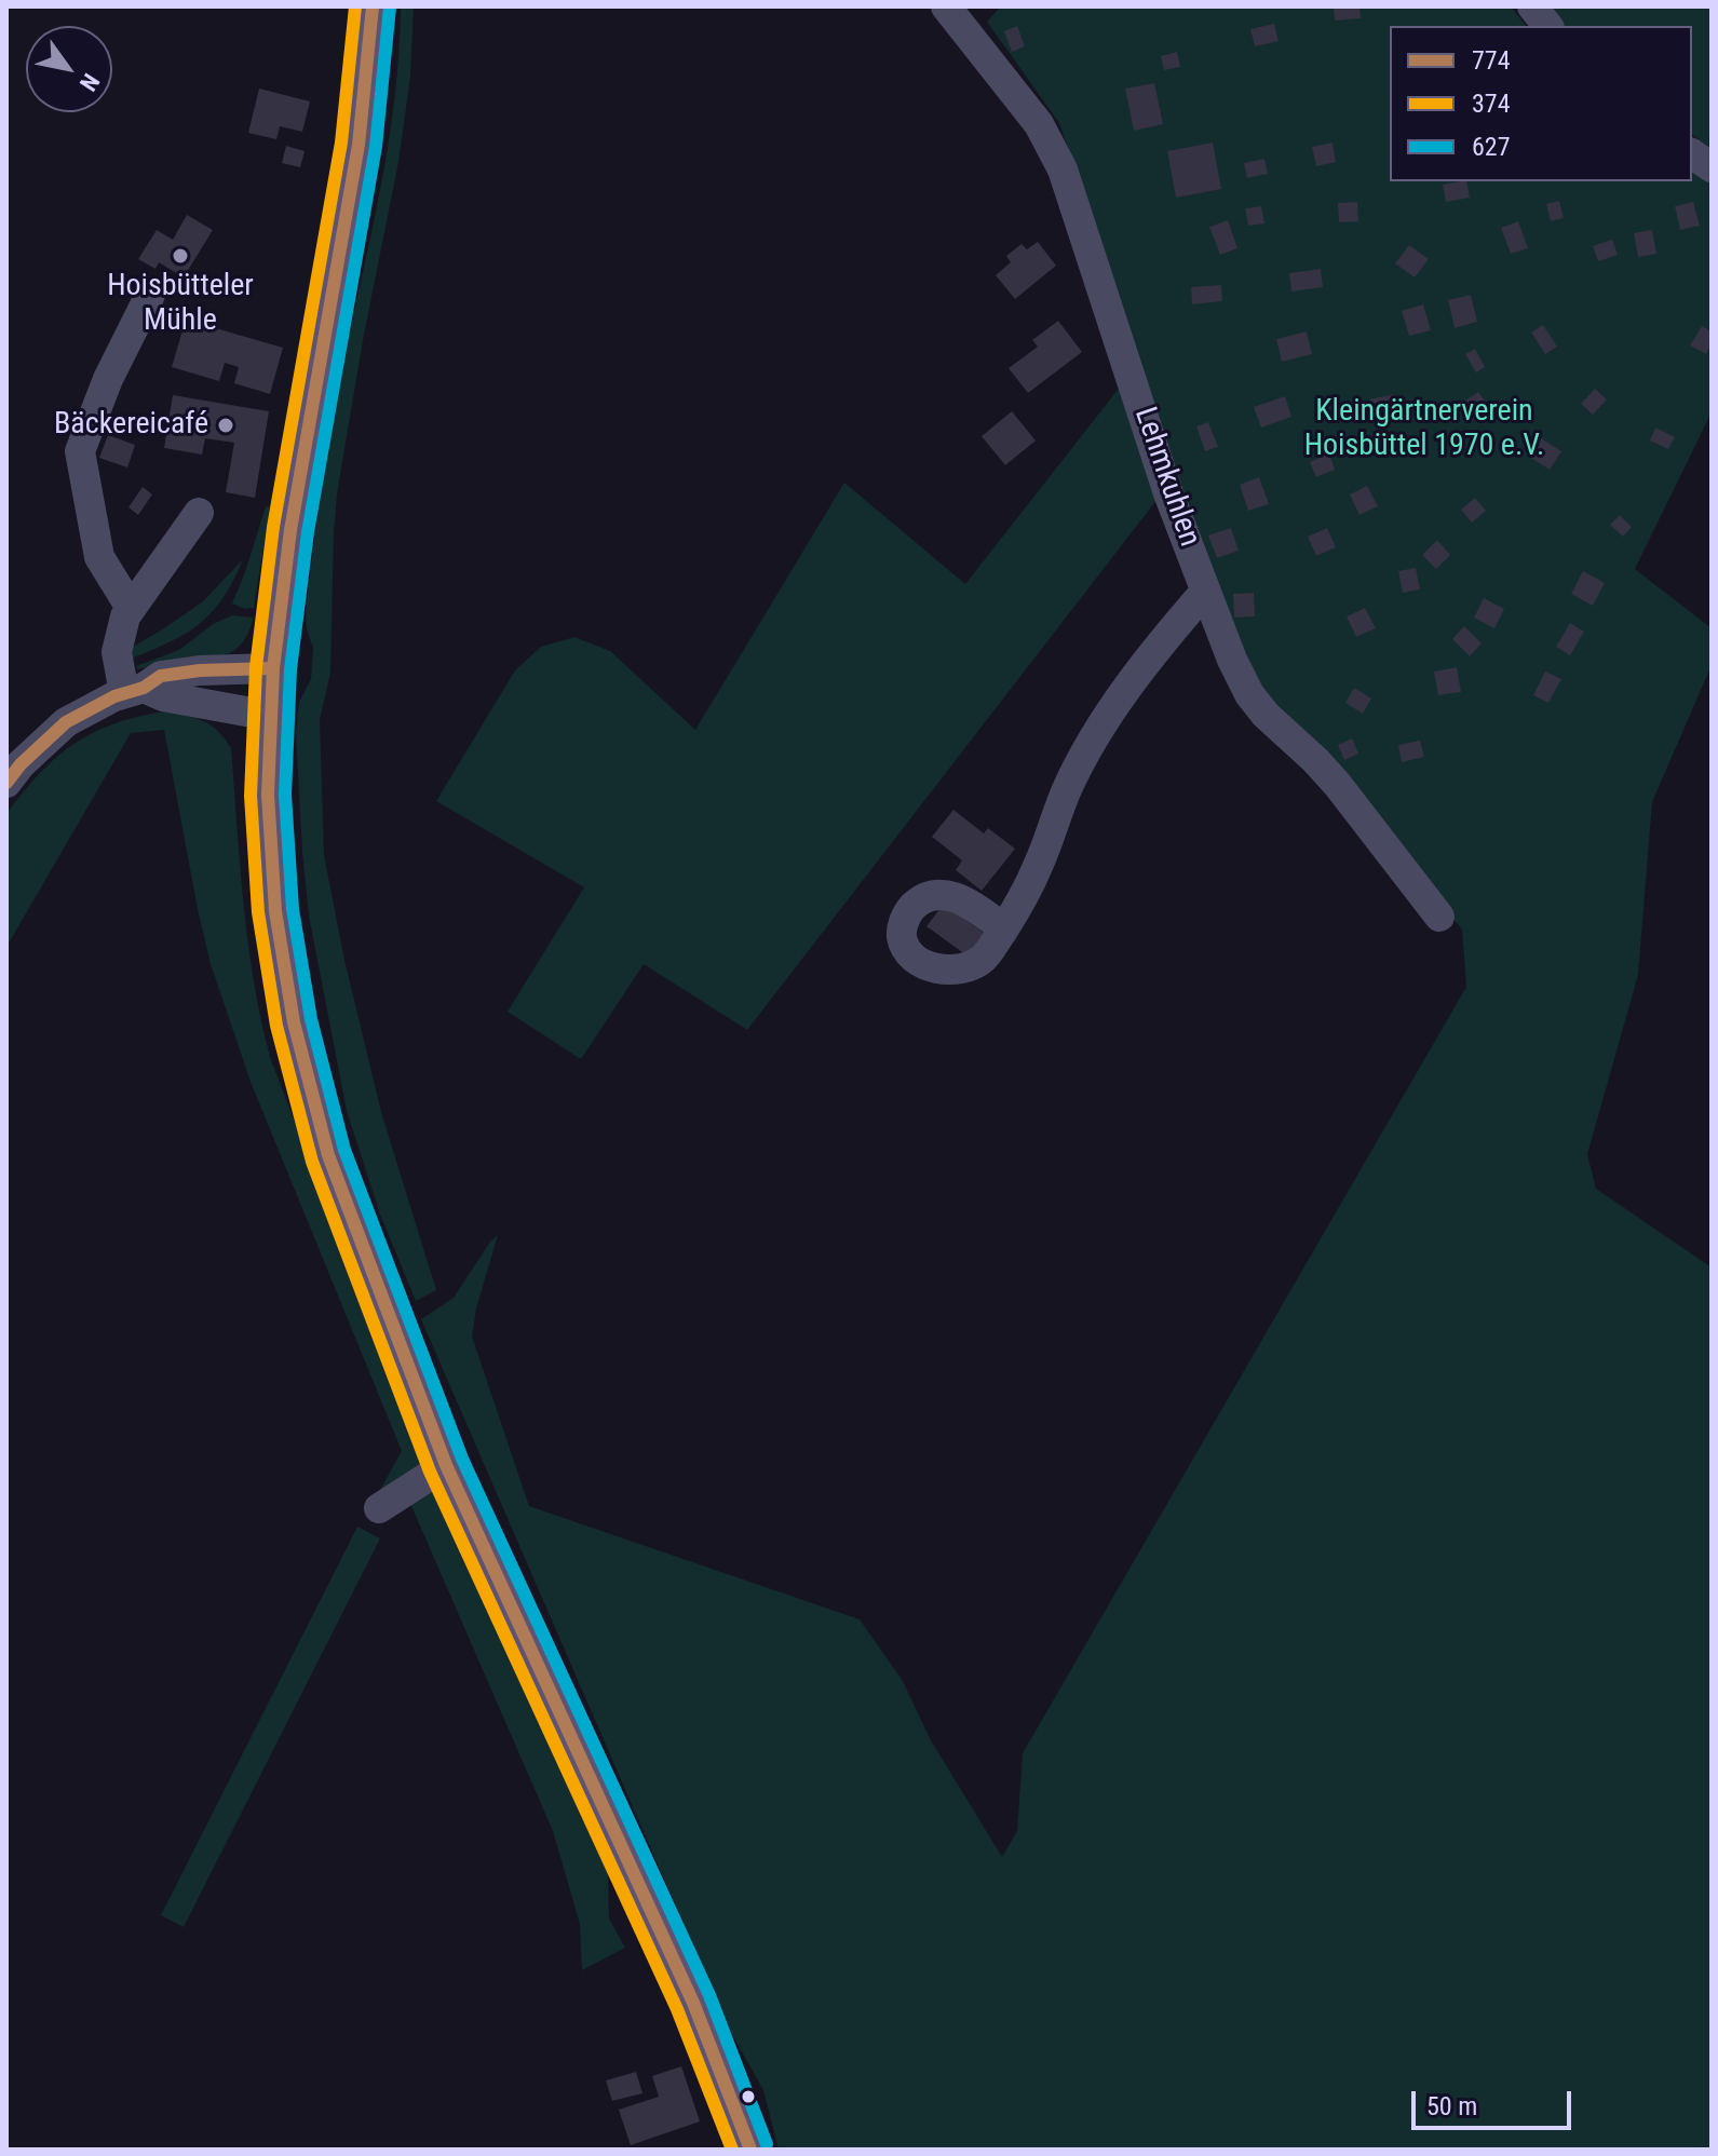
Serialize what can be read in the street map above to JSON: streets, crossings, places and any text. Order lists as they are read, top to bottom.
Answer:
{
  "streets": {
    "street": ["Lehmkuhlen"]
  },
  "parks": ["Kleingärtnerverein Hoisbüttel 1970 e.V."],
  "places": ["Hoisbütteler Mühle", "Bäckereicafé"],
  "lines": ["transit line 774", "transit line 374", "transit line 627"],
  "legend": ["774", "374", "627"],
  "scale_bar": "50 m",
  "north": "bottom right"
}
